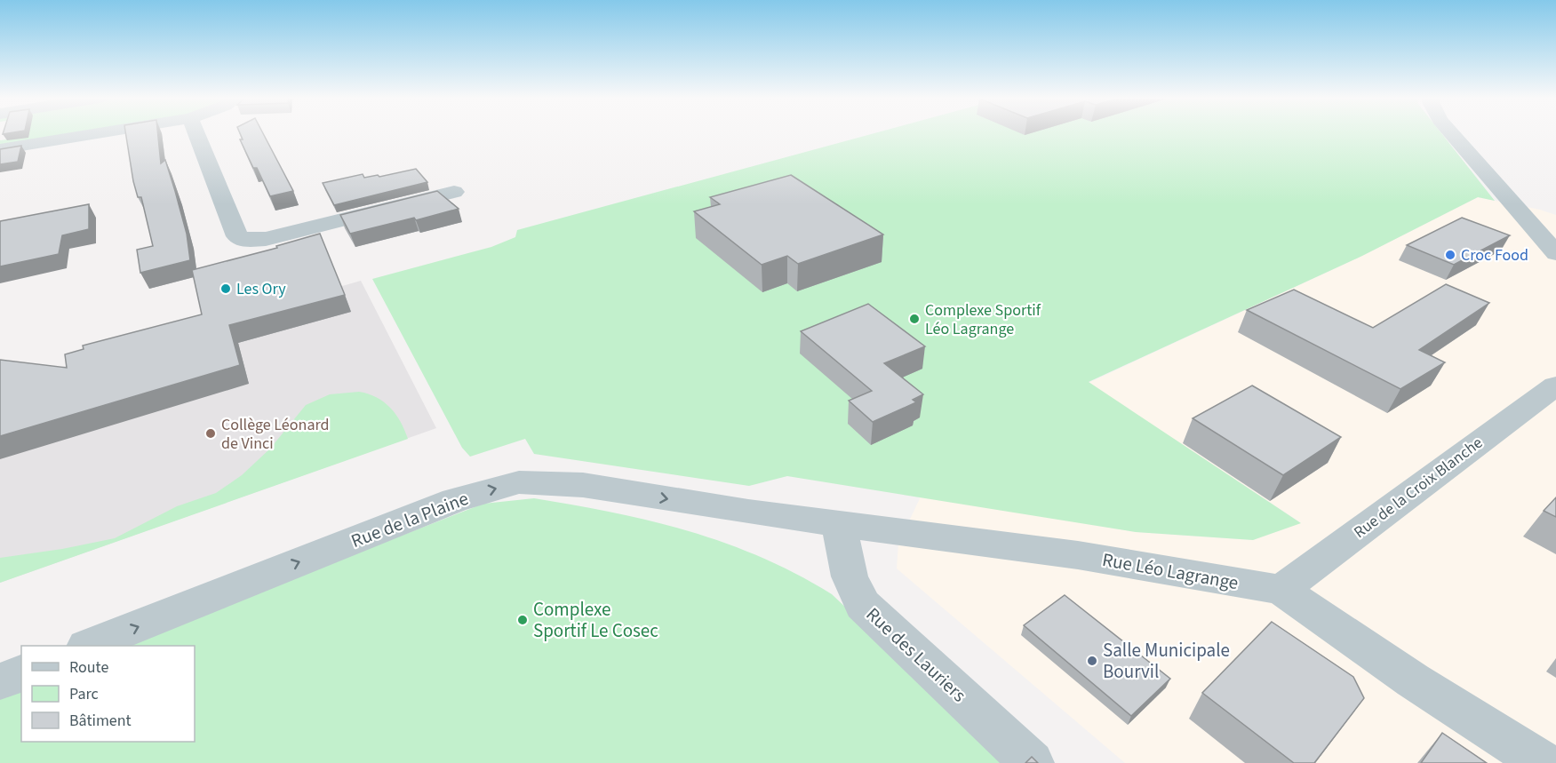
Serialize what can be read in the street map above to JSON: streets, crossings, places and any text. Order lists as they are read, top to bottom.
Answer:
{
  "streets": {
    "street": [
      "Rue de la Croix Blanche",
      "Rue de la Plaine",
      "Rue Léo Lagrange",
      "Rue des Lauriers"
    ]
  },
  "crossings": [
    ["Rue de la Croix Blanche", "Rue Léo Lagrange"],
    ["Rue de la Plaine", "Rue Léo Lagrange"],
    ["Rue Léo Lagrange", "Rue des Lauriers"]
  ],
  "one_way": ["Rue de la Plaine"],
  "places": [
    "Croc Food",
    "Les Ory",
    "Complexe Sportif Léo Lagrange",
    "Collège Léonard de Vinci",
    "Complexe Sportif Le Cosec",
    "Salle Municipale Bourvil"
  ],
  "legend": ["Route", "Parc", "Bâtiment"]
}
